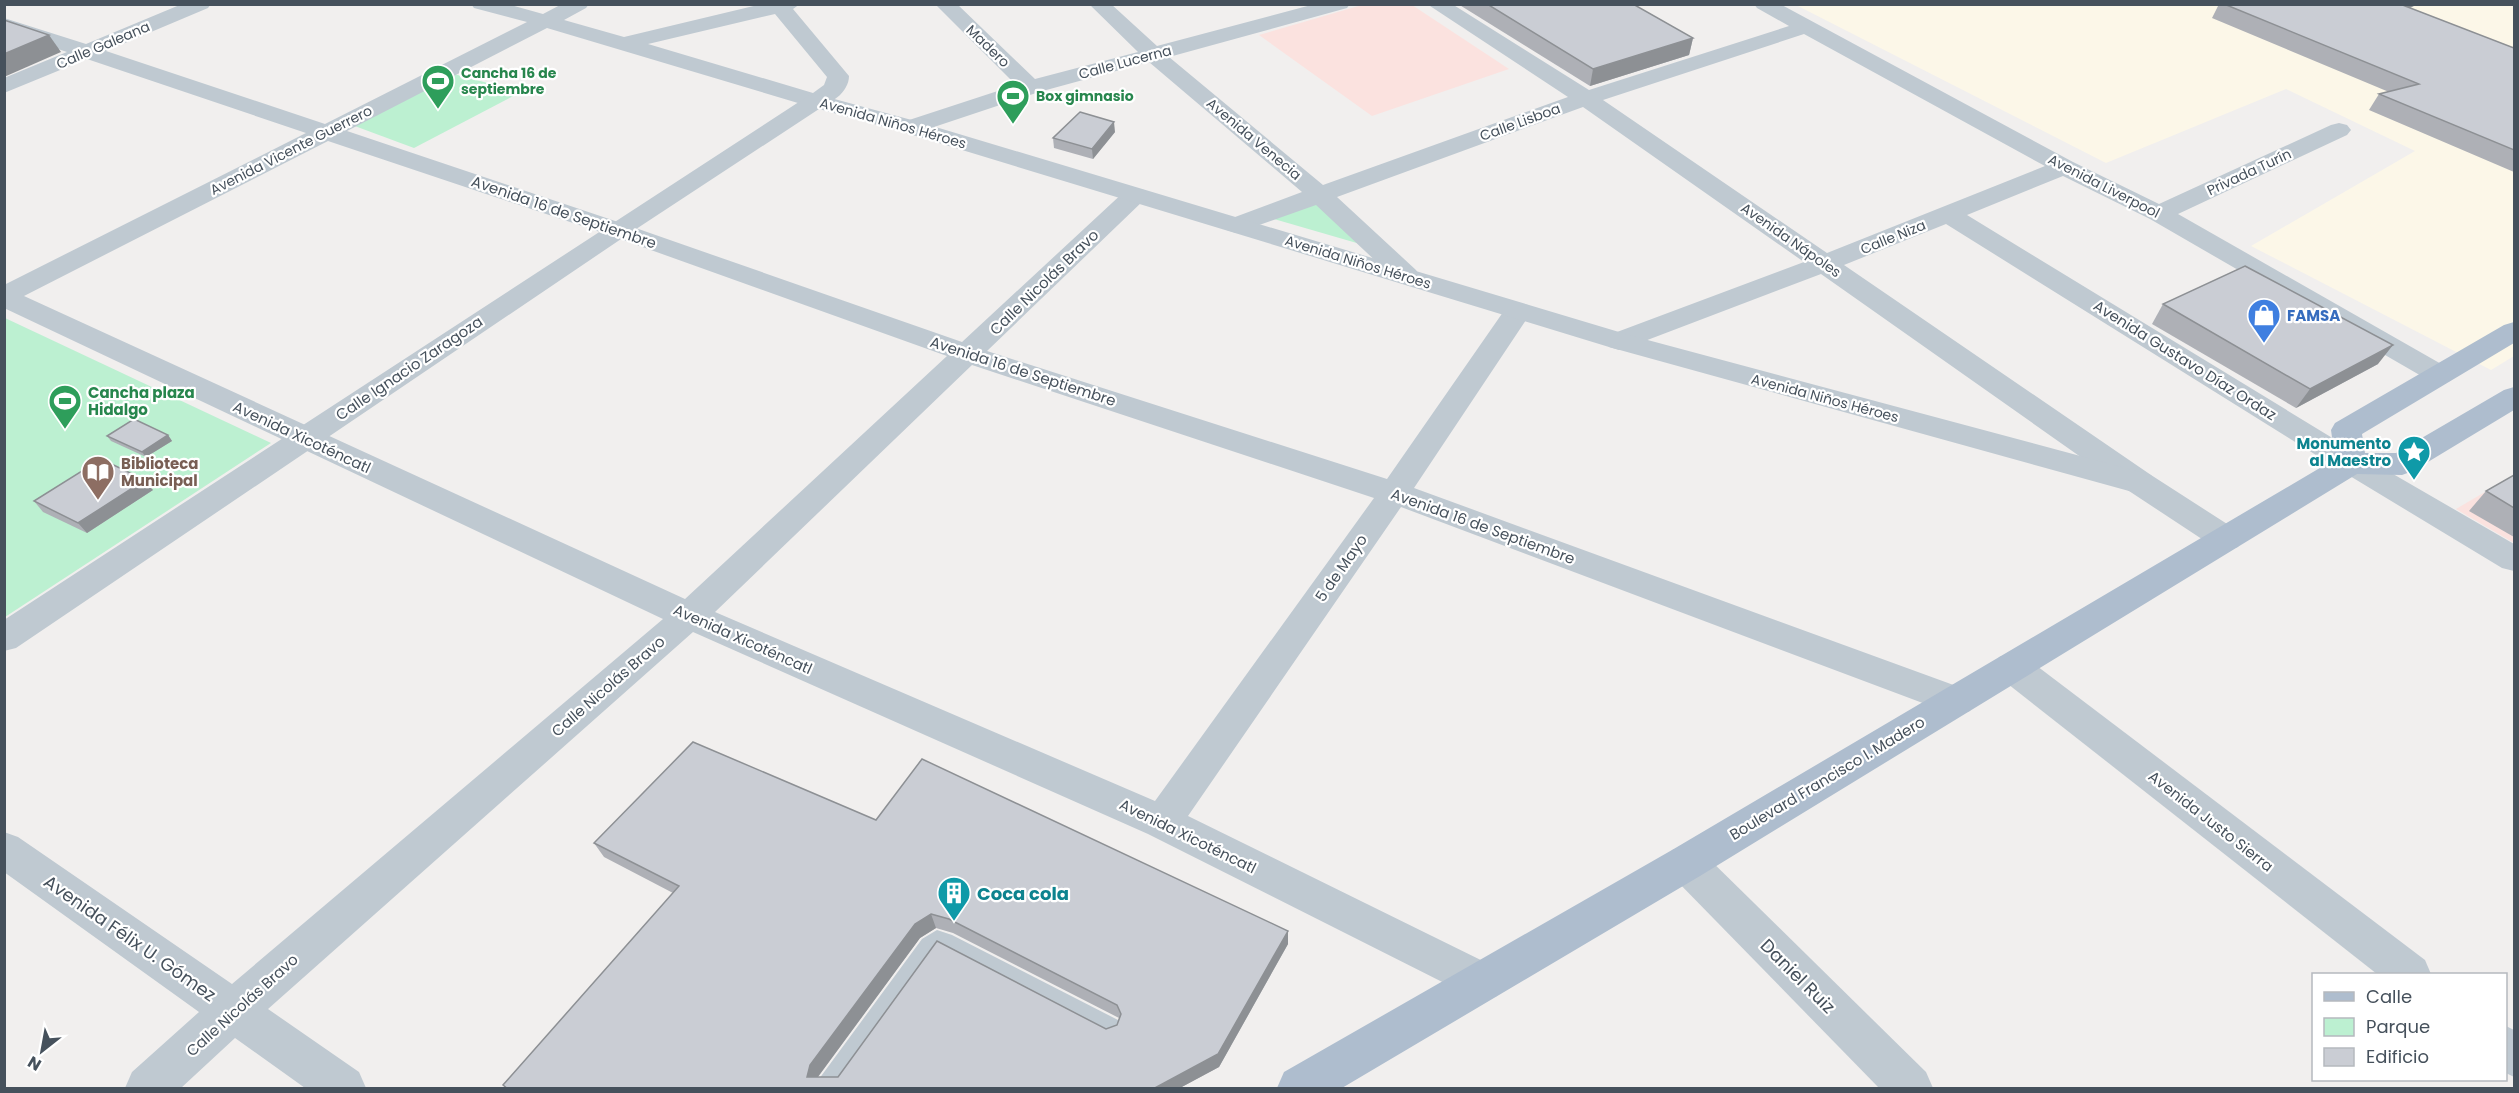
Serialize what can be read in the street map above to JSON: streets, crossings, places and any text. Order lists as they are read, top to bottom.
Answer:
{
  "streets": {
    "main road": ["Boulevard Francisco I. Madero"],
    "street": [
      "Calle Galeana",
      "Madero",
      "Calle Lucerna",
      "Calle Lisboa",
      "Avenida Niños Héroes",
      "Avenida Venecia",
      "Avenida Vicente Guerrero",
      "Privada Turín",
      "Avenida Liverpool",
      "Avenida 16 de Septiembre",
      "Calle Niza",
      "Avenida Nápoles",
      "Calle Nicolás Bravo",
      "Avenida Gustavo Díaz Ordaz",
      "Calle Ignacio Zaragoza",
      "Avenida Xicoténcatl",
      "5 de Mayo",
      "Avenida Justo Sierra",
      "Avenida Félix U. Gómez",
      "Daniel Ruiz"
    ]
  },
  "crossings": [
    ["Calle Galeana", "Avenida 16 de Septiembre"],
    ["Madero", "Calle Lucerna"],
    ["Calle Lucerna", "Avenida Niños Héroes"],
    ["Calle Lucerna", "Avenida Venecia"],
    ["Calle Lisboa", "Avenida Niños Héroes"],
    ["Calle Lisboa", "Avenida Venecia"],
    ["Calle Lisboa", "Avenida Liverpool"],
    ["Calle Lisboa", "Avenida Nápoles"],
    ["Avenida Niños Héroes", "Avenida Venecia"],
    ["Avenida Niños Héroes", "Avenida Vicente Guerrero"],
    ["Avenida Niños Héroes", "Calle Niza"],
    ["Avenida Niños Héroes", "Avenida Nápoles"],
    ["Avenida Niños Héroes", "Calle Nicolás Bravo"],
    ["Avenida Niños Héroes", "Calle Ignacio Zaragoza"],
    ["Avenida Niños Héroes", "5 de Mayo"],
    ["Avenida Niños Héroes", "Boulevard Francisco I. Madero"],
    ["Avenida Vicente Guerrero", "Avenida 16 de Septiembre"],
    ["Avenida Vicente Guerrero", "Avenida Xicoténcatl"],
    ["Privada Turín", "Avenida Liverpool"],
    ["Avenida Liverpool", "Calle Niza"],
    ["Avenida 16 de Septiembre", "Calle Nicolás Bravo"],
    ["Avenida 16 de Septiembre", "Calle Ignacio Zaragoza"],
    ["Avenida 16 de Septiembre", "5 de Mayo"],
    ["Avenida 16 de Septiembre", "Boulevard Francisco I. Madero"],
    ["Calle Niza", "Avenida Nápoles"],
    ["Calle Niza", "Avenida Gustavo Díaz Ordaz"],
    ["Calle Nicolás Bravo", "Avenida Xicoténcatl"],
    ["Calle Nicolás Bravo", "Avenida Félix U. Gómez"],
    ["Avenida Gustavo Díaz Ordaz", "Boulevard Francisco I. Madero"],
    ["Calle Ignacio Zaragoza", "Avenida Xicoténcatl"],
    ["Avenida Xicoténcatl", "5 de Mayo"],
    ["Avenida Xicoténcatl", "Boulevard Francisco I. Madero"],
    ["Boulevard Francisco I. Madero", "Avenida Justo Sierra"],
    ["Boulevard Francisco I. Madero", "Daniel Ruiz"]
  ],
  "places": {
    "sports": ["Cancha 16 de septiembre", "Box gimnasio", "Cancha plaza Hidalgo"],
    "shop": ["FAMSA"],
    "place": ["Monumento al Maestro"],
    "library": ["Biblioteca Municipal"],
    "building": ["Coca cola"]
  },
  "legend": ["Calle", "Parque", "Edificio"],
  "north": "bottom left"
}
